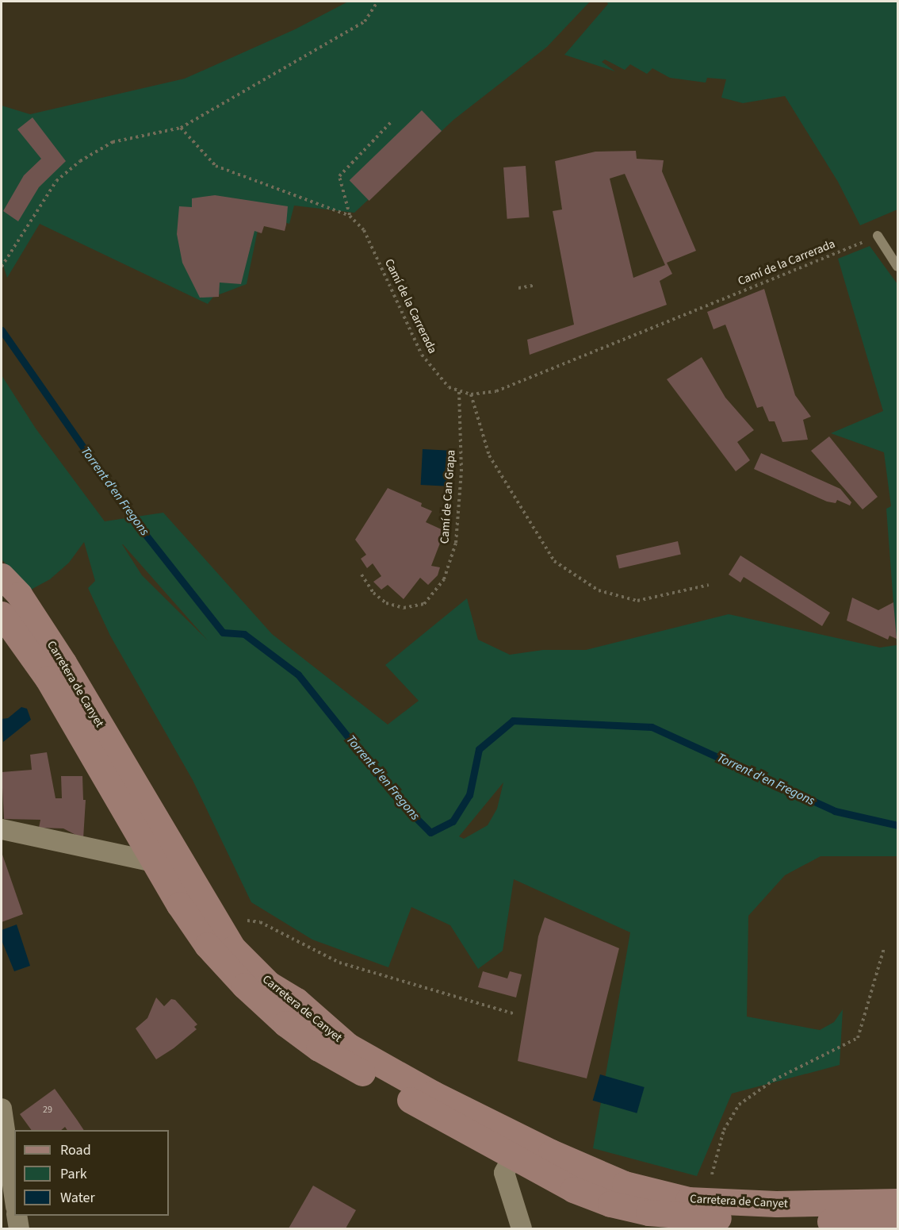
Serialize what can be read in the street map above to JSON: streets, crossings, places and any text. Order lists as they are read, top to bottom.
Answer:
{
  "streets": {
    "street": ["Carretera de Canyet"],
    "path": ["Camí de la Carrerada", "Camí de Can Grapa"]
  },
  "crossings": [
    ["Camí de la Carrerada", "Camí de Can Grapa"]
  ],
  "water": ["Torrent d'en Fregons"],
  "house_numbers": ["29"],
  "legend": ["Road", "Park", "Water"]
}
